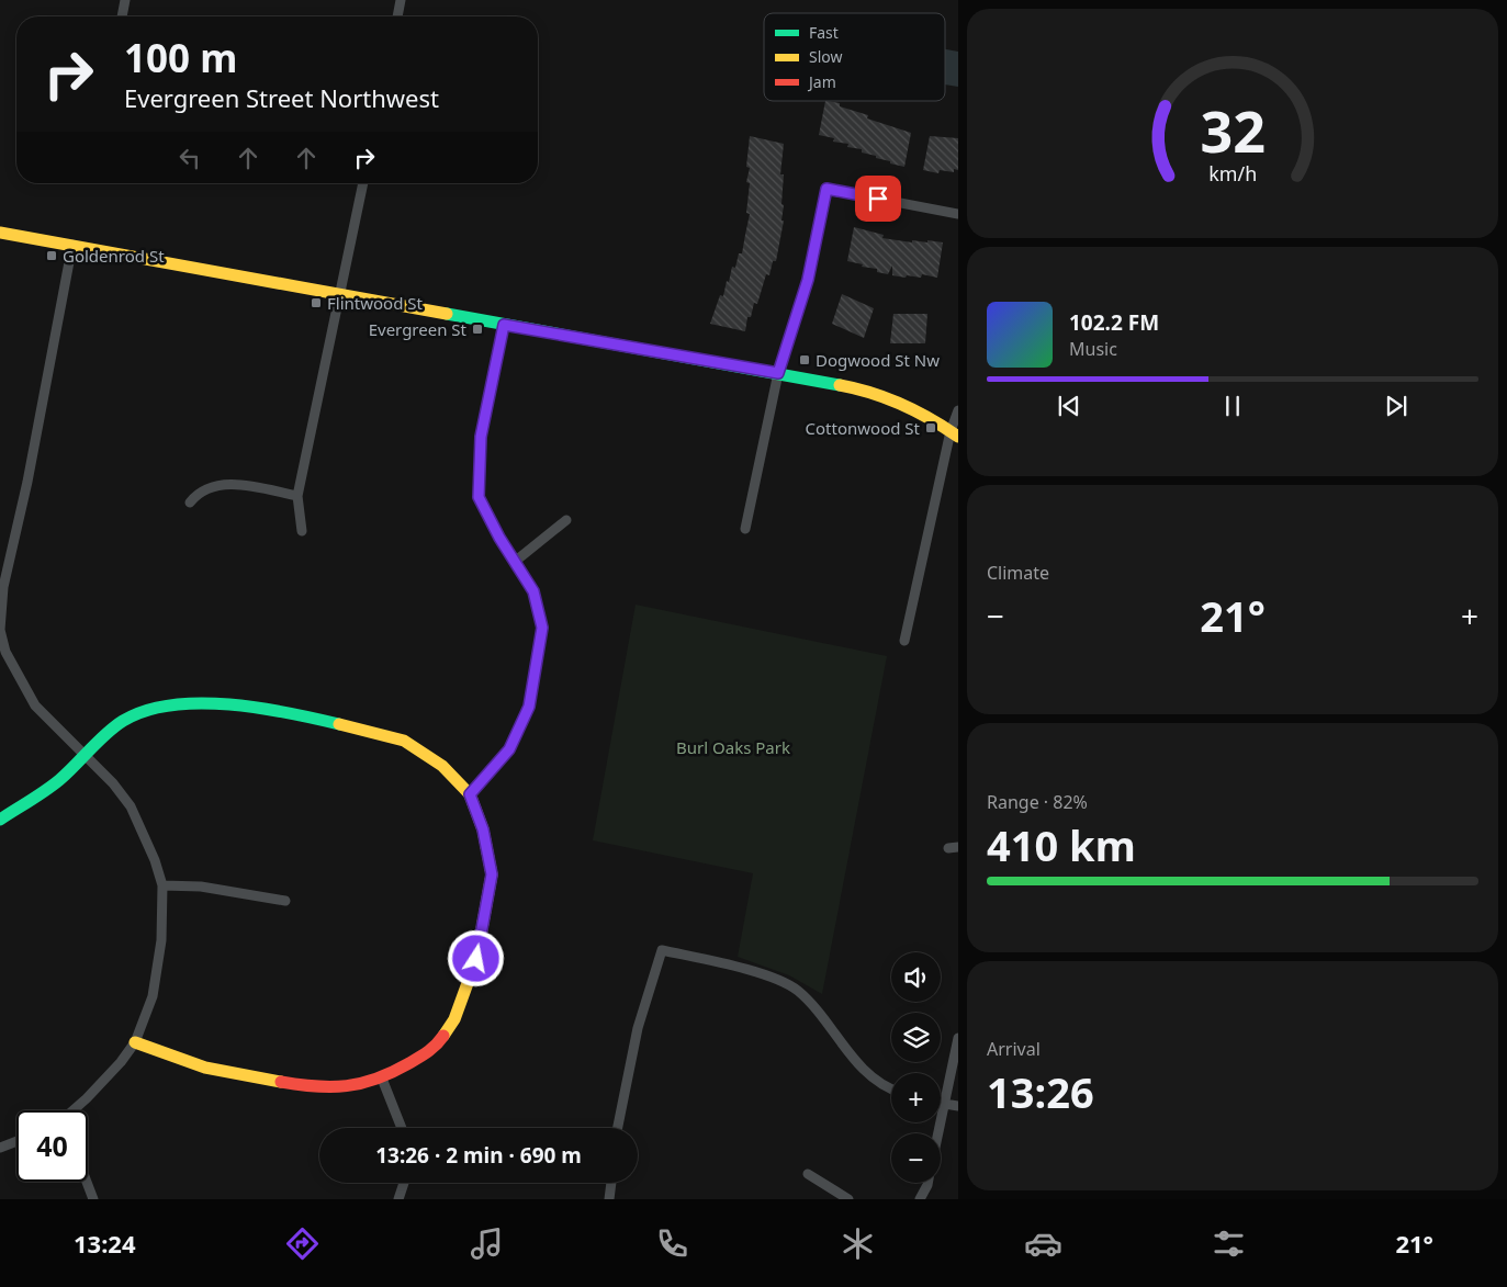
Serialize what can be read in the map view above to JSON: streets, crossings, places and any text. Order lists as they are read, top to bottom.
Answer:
{
  "parks": ["Burl Oaks Park"],
  "places": {
    "transit": [
      "Goldenrod St",
      "Flintwood St",
      "Evergreen St",
      "Dogwood St Nw",
      "Cottonwood St"
    ]
  },
  "legend": ["Fast", "Slow", "Jam"],
  "page": {
    "turn": ["100 m", "Evergreen Street Northwest"],
    "song": ["102.2 FM", "Music"],
    "tile": [
      "Climate",
      ["Range · 82%", "410 km"],
      ["Arrival", "13:26"]
    ],
    "heat": ["−", "21°", "+"],
    "map_buttons": ["+", "−"],
    "limit": "40",
    "trip": "13:26 · 2 min · 690 m",
    "tabs": ["13:24", "21°"],
    "gauge": ["32", "km/h"]
  }
}
